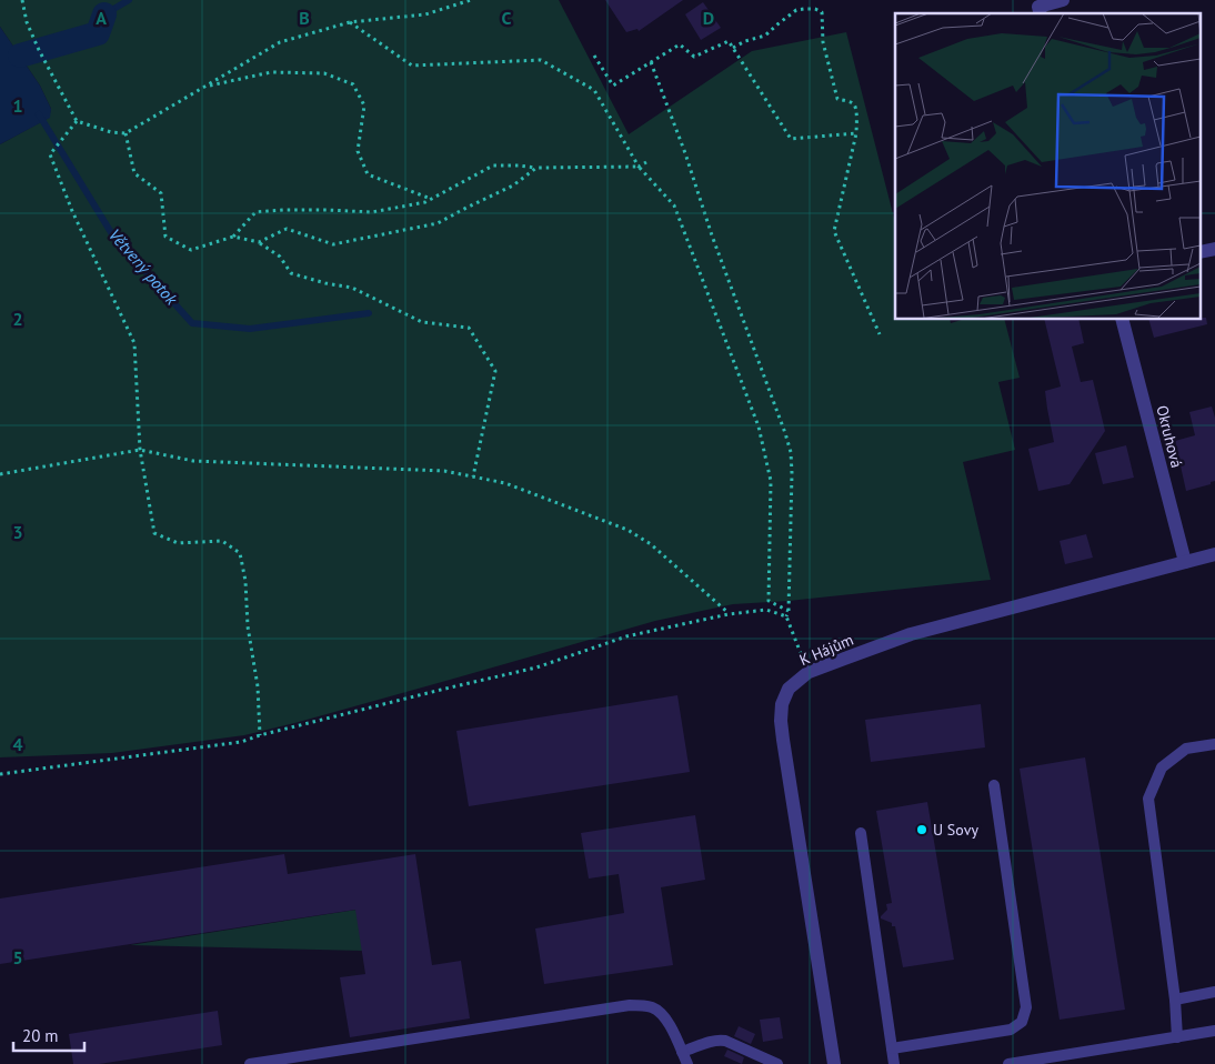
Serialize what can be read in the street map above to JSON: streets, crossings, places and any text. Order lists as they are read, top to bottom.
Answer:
{
  "streets": {
    "street": ["Okruhová", "K Hájům"]
  },
  "crossings": [
    ["Okruhová", "K Hájům"]
  ],
  "water": ["Větvený potok"],
  "places": ["U Sovy"],
  "scale_bar": "20 m",
  "grid": {
    "columns": [
      "A",
      "B",
      "C",
      "D"
    ],
    "rows": [
      "1",
      "2",
      "3",
      "4",
      "5"
    ]
  }
}
